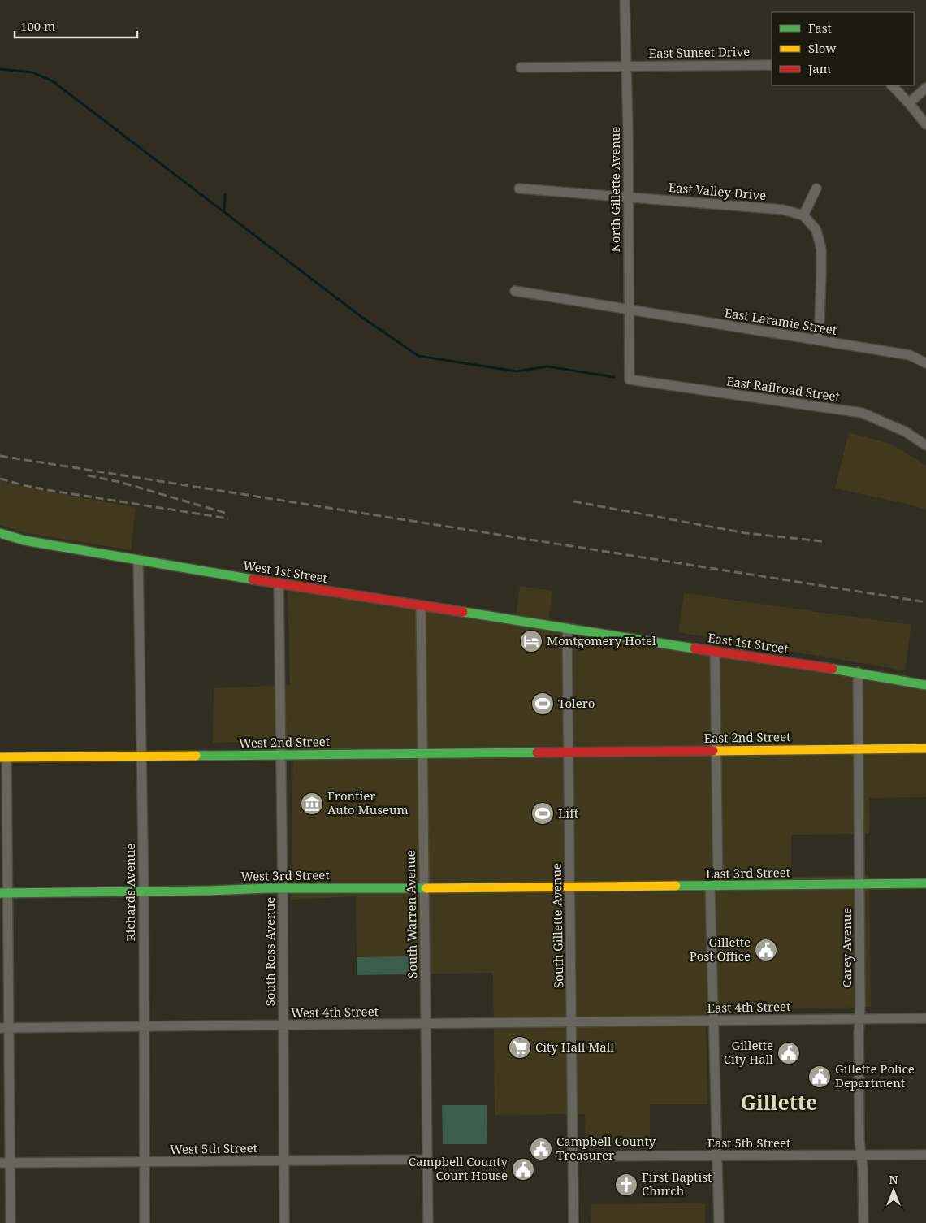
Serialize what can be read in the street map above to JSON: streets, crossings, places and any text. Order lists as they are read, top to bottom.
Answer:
{
  "streets": {
    "street": [
      "East Sunset Drive",
      "North Gillette Avenue",
      "East Valley Drive",
      "East Laramie Street",
      "East Railroad Street",
      "West 1st Street",
      "East 1st Street",
      "East 2nd Street",
      "West 2nd Street",
      "East 3rd Street",
      "West 3rd Street",
      "Richards Avenue",
      "South Warren Avenue",
      "South Gillette Avenue",
      "Carey Avenue",
      "South Ross Avenue",
      "East 4th Street",
      "West 4th Street",
      "East 5th Street",
      "West 5th Street"
    ]
  },
  "crossings": [
    ["East Sunset Drive", "North Gillette Avenue"],
    ["North Gillette Avenue", "East Valley Drive"],
    ["North Gillette Avenue", "East Laramie Street"],
    ["North Gillette Avenue", "East Railroad Street"],
    ["West 1st Street", "East 1st Street"],
    ["West 1st Street", "Richards Avenue"],
    ["West 1st Street", "South Warren Avenue"],
    ["West 1st Street", "South Gillette Avenue"],
    ["West 1st Street", "South Ross Avenue"],
    ["East 1st Street", "South Gillette Avenue"],
    ["East 1st Street", "Carey Avenue"],
    ["East 2nd Street", "West 2nd Street"],
    ["East 2nd Street", "South Gillette Avenue"],
    ["East 2nd Street", "Carey Avenue"],
    ["West 2nd Street", "Richards Avenue"],
    ["West 2nd Street", "South Warren Avenue"],
    ["West 2nd Street", "South Gillette Avenue"],
    ["West 2nd Street", "South Ross Avenue"],
    ["East 3rd Street", "West 3rd Street"],
    ["East 3rd Street", "South Gillette Avenue"],
    ["East 3rd Street", "Carey Avenue"],
    ["West 3rd Street", "Richards Avenue"],
    ["West 3rd Street", "South Warren Avenue"],
    ["West 3rd Street", "South Gillette Avenue"],
    ["West 3rd Street", "South Ross Avenue"],
    ["Richards Avenue", "West 4th Street"],
    ["Richards Avenue", "West 5th Street"],
    ["South Warren Avenue", "West 4th Street"],
    ["South Warren Avenue", "West 5th Street"],
    ["South Gillette Avenue", "East 4th Street"],
    ["South Gillette Avenue", "West 4th Street"],
    ["South Gillette Avenue", "East 5th Street"],
    ["Carey Avenue", "East 4th Street"],
    ["Carey Avenue", "East 5th Street"],
    ["South Ross Avenue", "West 4th Street"],
    ["South Ross Avenue", "West 5th Street"],
    ["East 4th Street", "West 4th Street"]
  ],
  "districts": ["Gillette"],
  "places": {
    "hotel": ["Montgomery Hotel"],
    "sports": ["Tolero", "Lift"],
    "museum": ["Frontier Auto Museum"],
    "public building": [
      "Gillette Post Office",
      "Gillette City Hall",
      "Gillette Police Department",
      "Campbell County Treasurer",
      "Campbell County Court House"
    ],
    "supermarket": ["City Hall Mall"],
    "church": ["First Baptist Church"]
  },
  "legend": ["Fast", "Slow", "Jam"],
  "scale_bar": "100 m",
  "north": "top"
}
